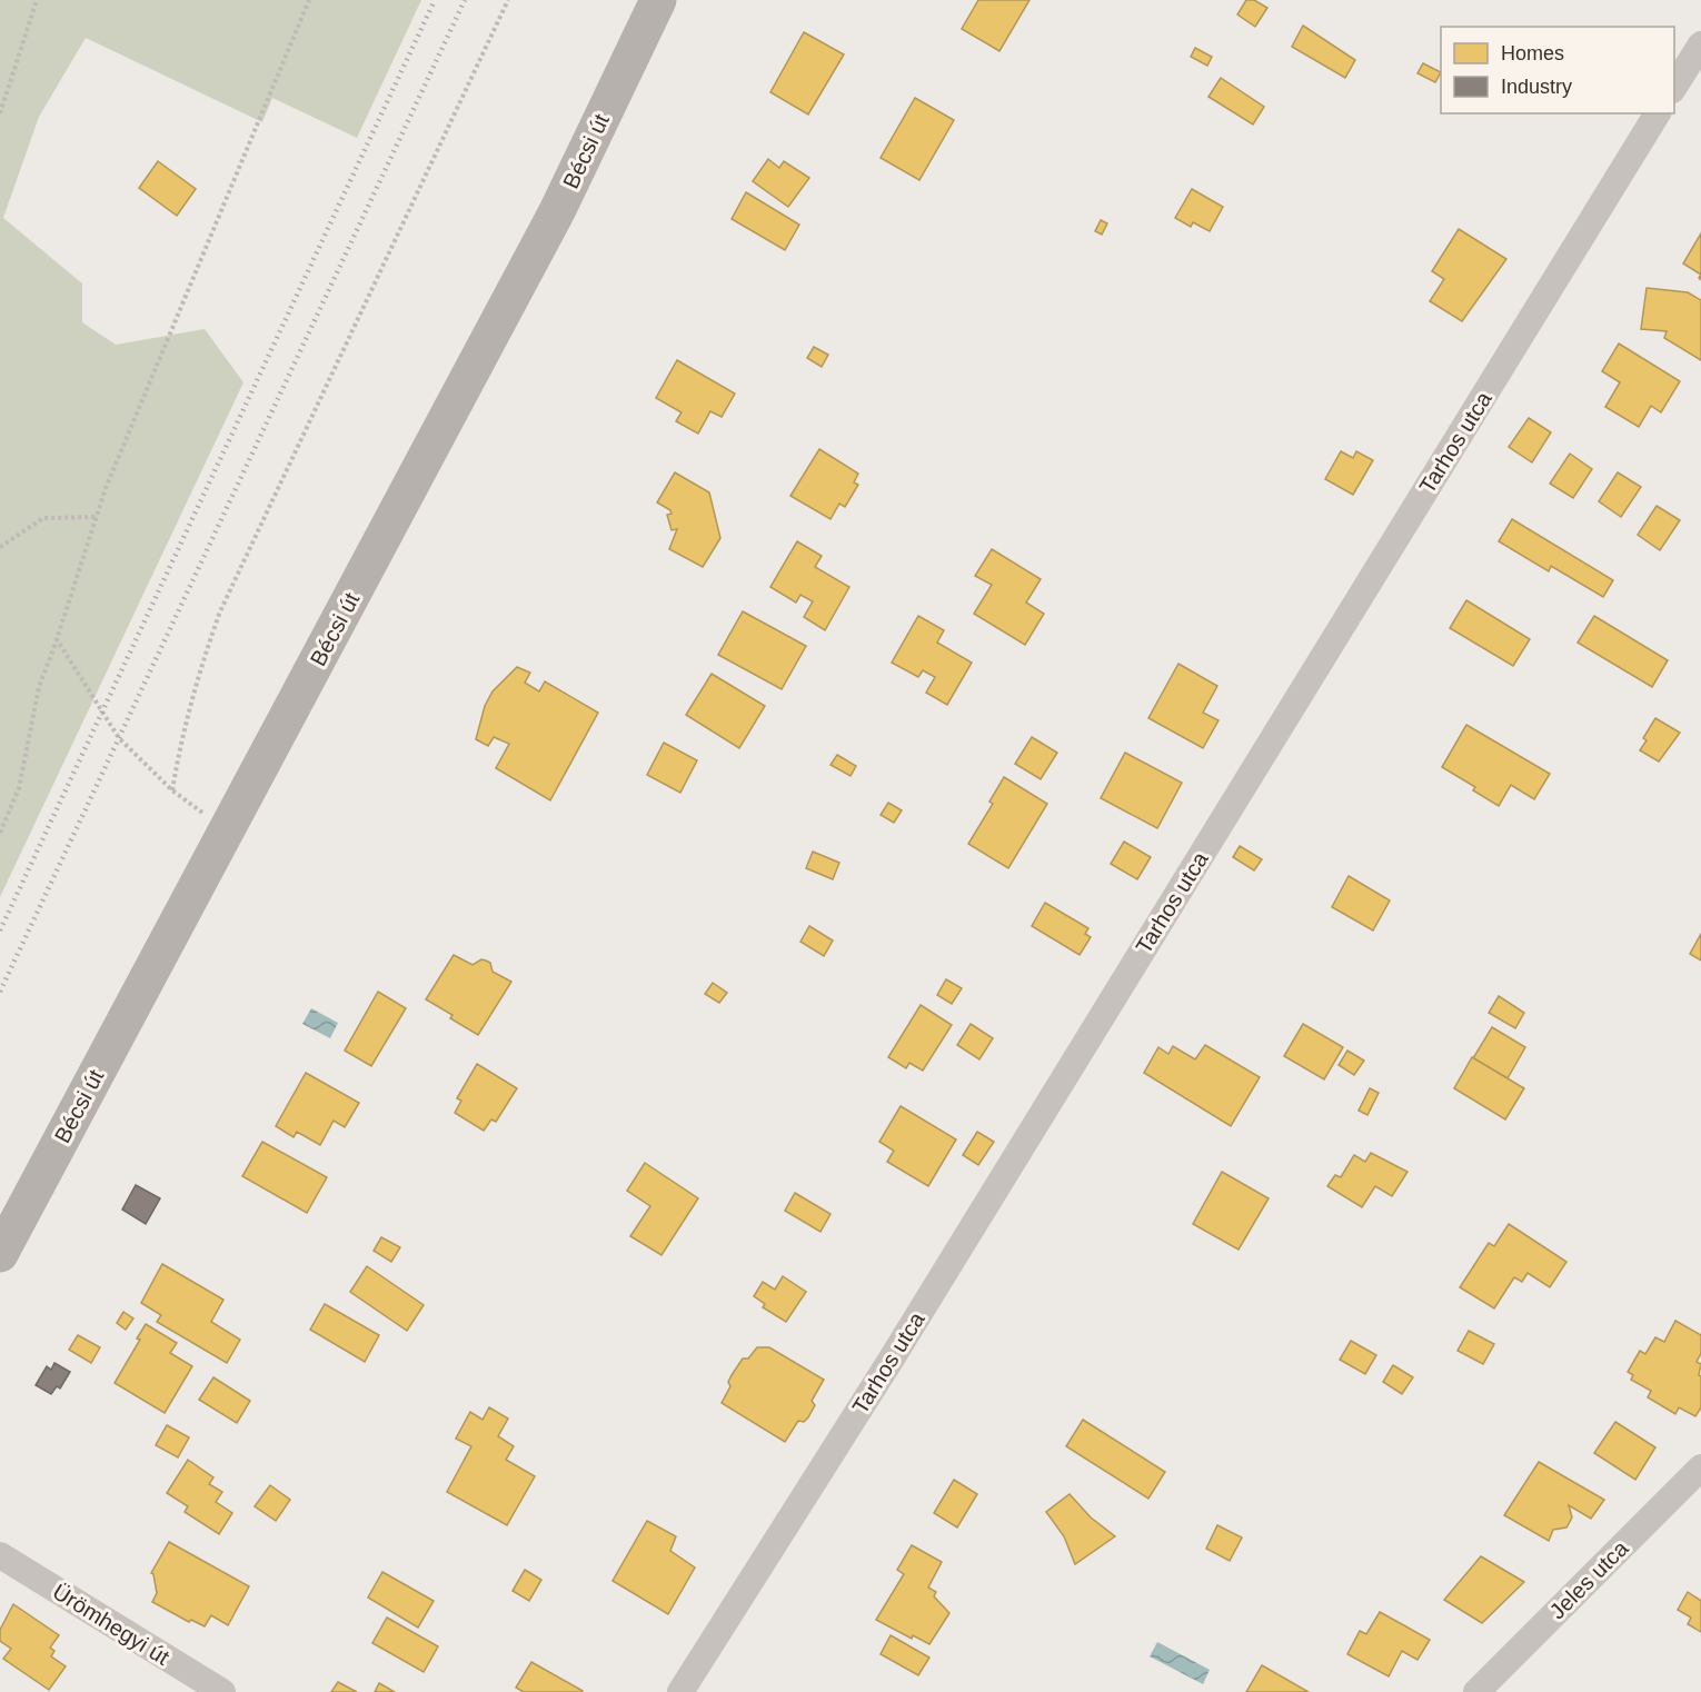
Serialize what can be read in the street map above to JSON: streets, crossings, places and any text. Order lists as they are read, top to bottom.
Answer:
{
  "streets": {
    "street": [
      "Bécsi út",
      "Tarhos utca",
      "Jeles utca",
      "Ürömhegyi út"
    ]
  },
  "legend": ["Homes", "Industry"]
}
